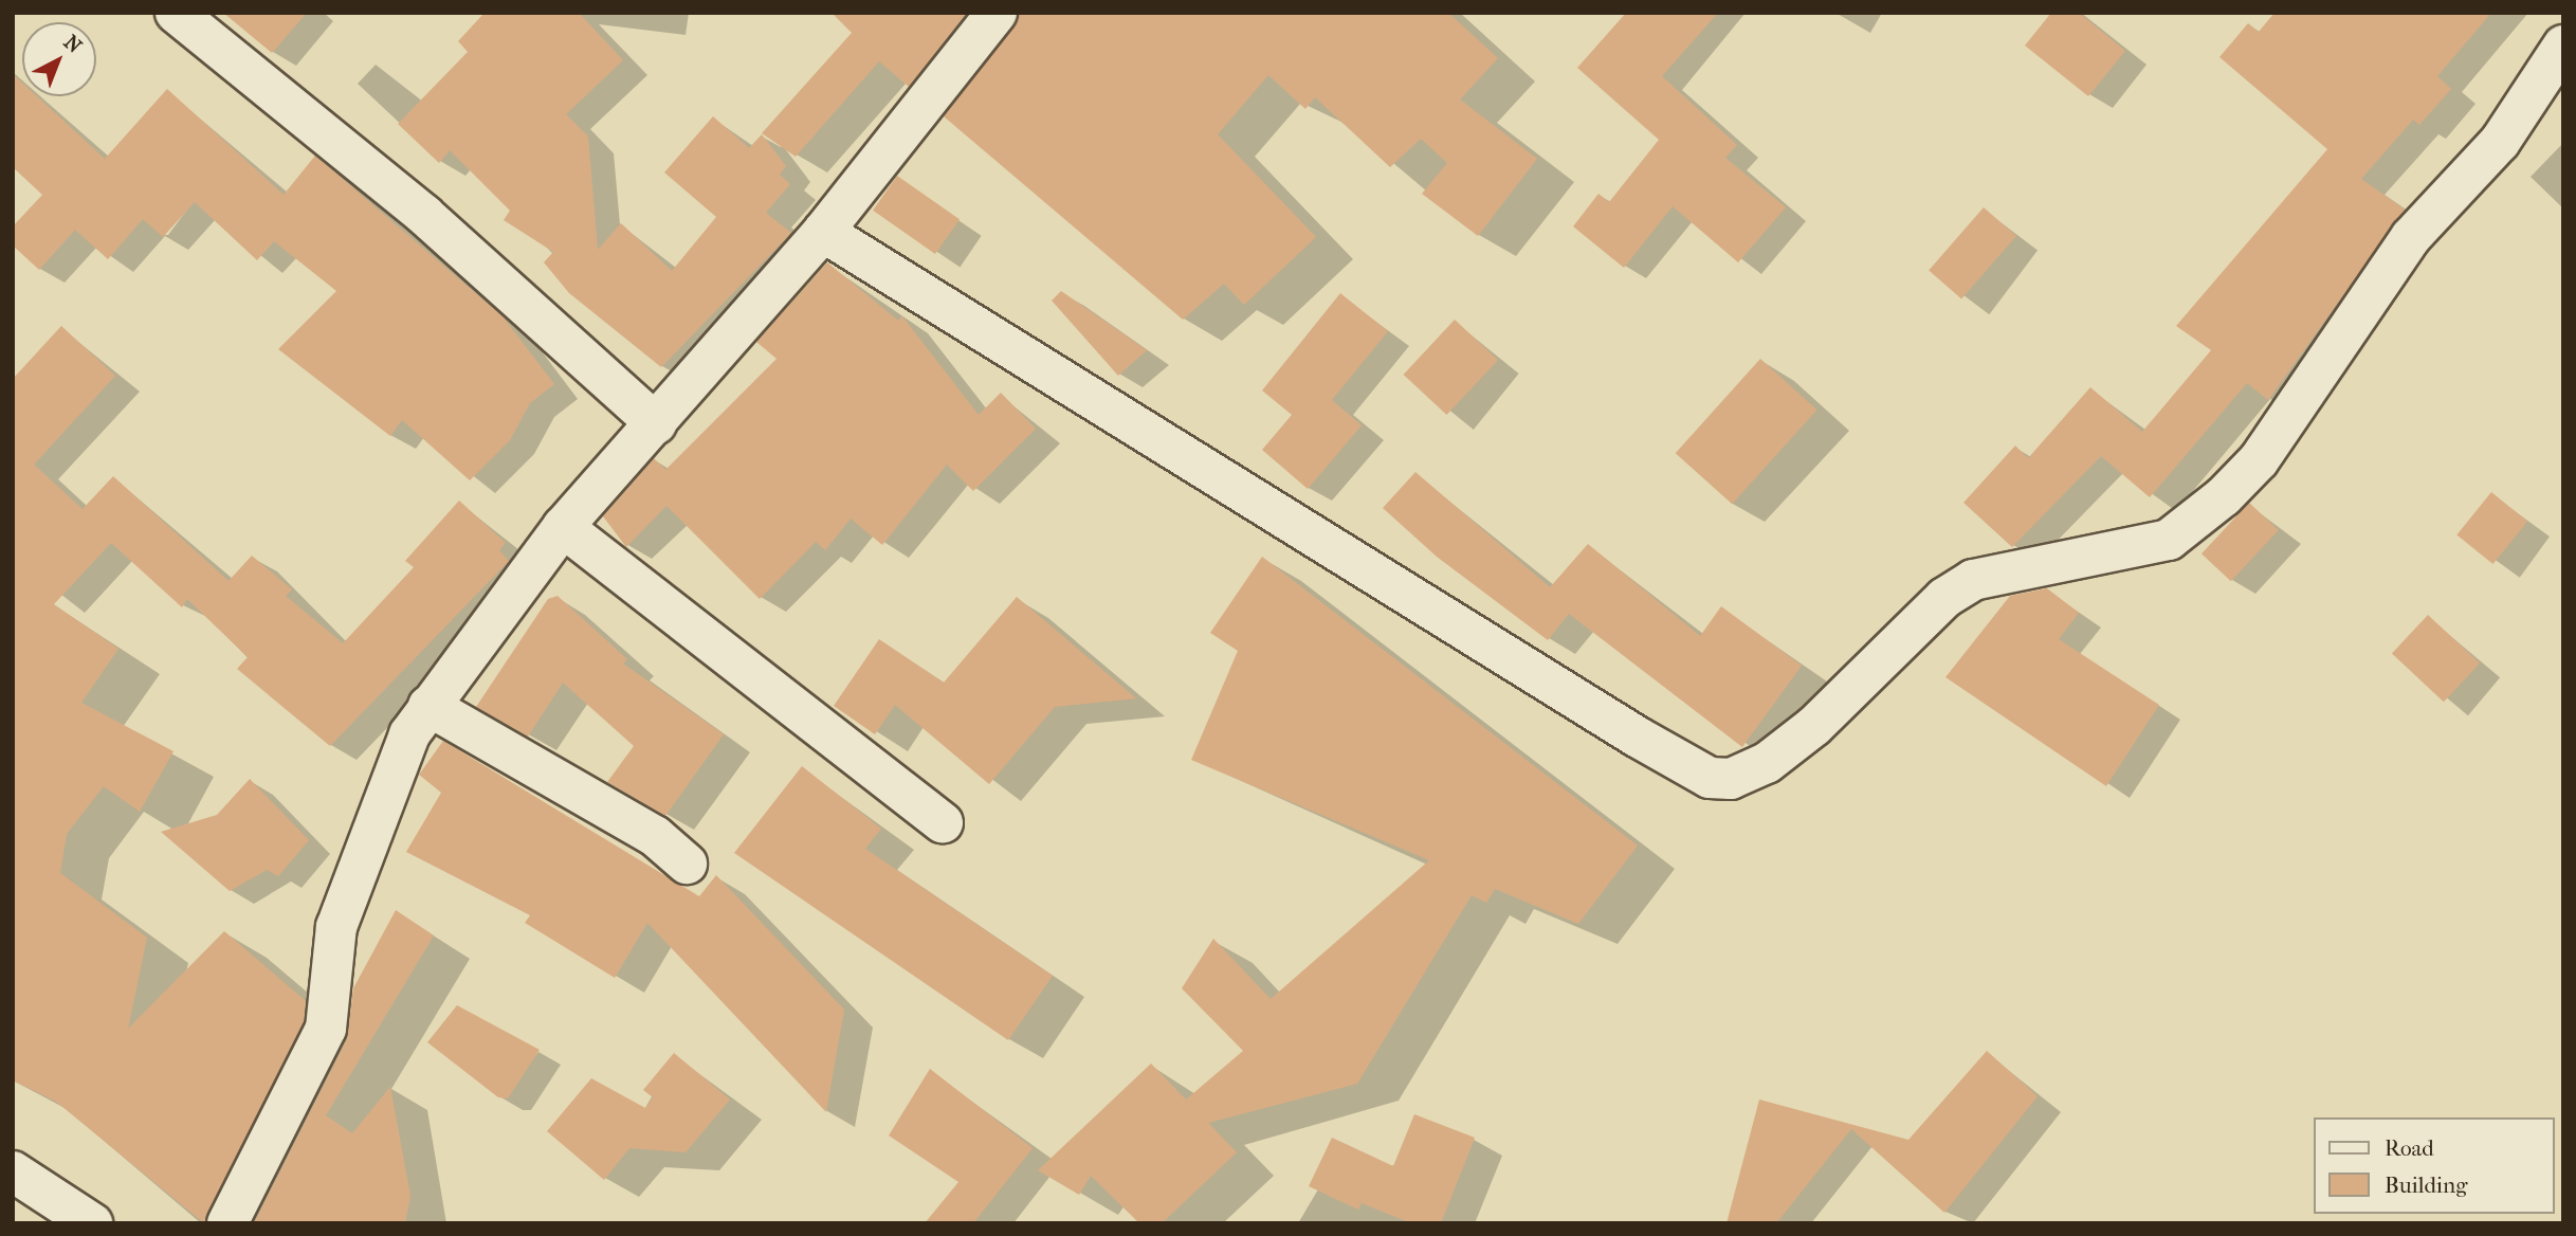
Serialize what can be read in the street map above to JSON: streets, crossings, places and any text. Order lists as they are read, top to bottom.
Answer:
{
  "legend": ["Road", "Building"],
  "north": "top right"
}
